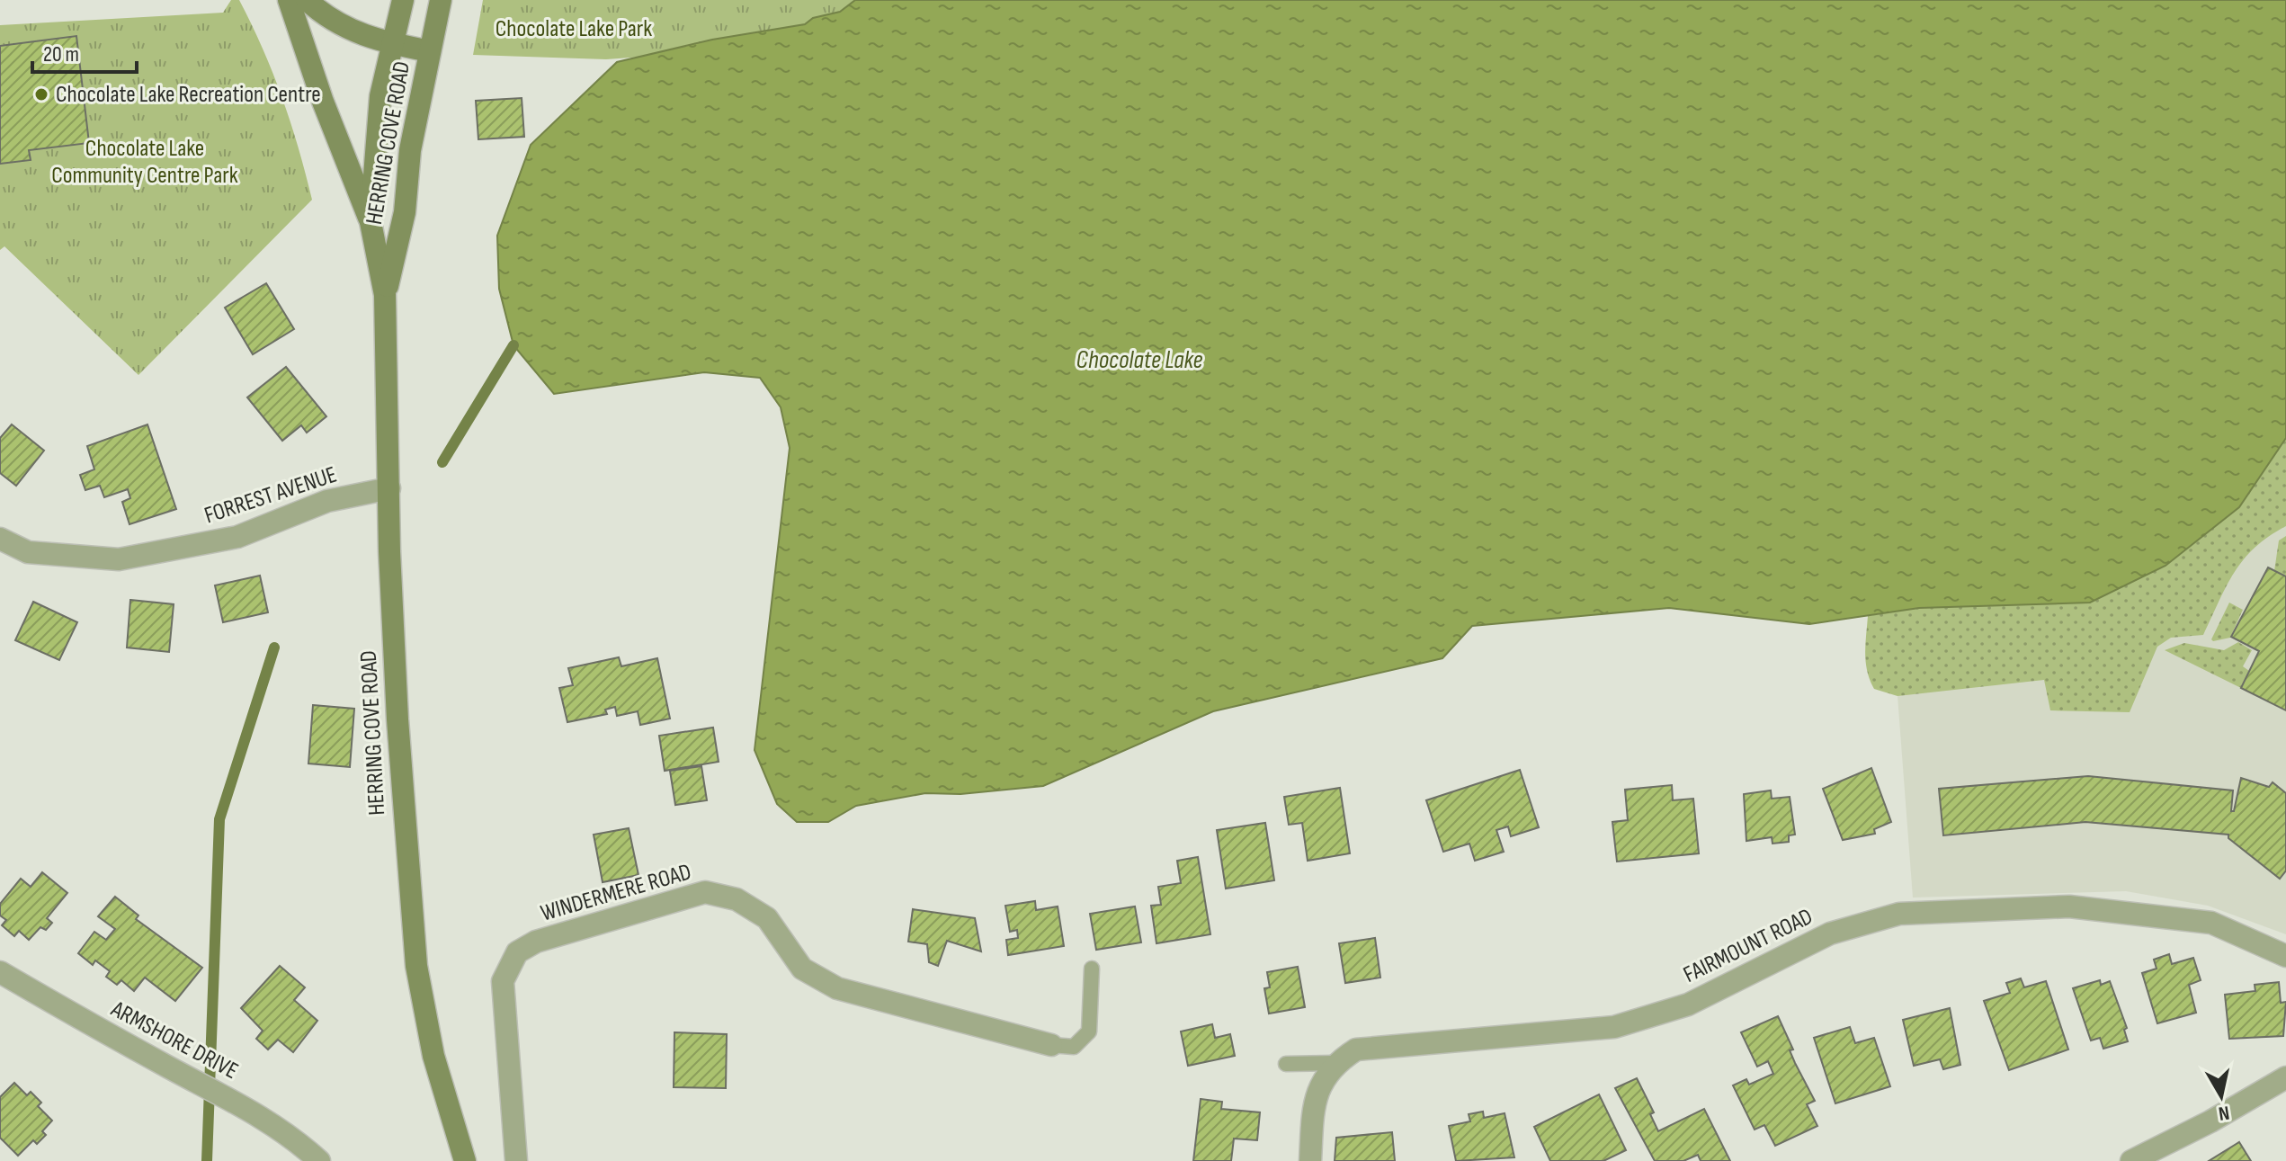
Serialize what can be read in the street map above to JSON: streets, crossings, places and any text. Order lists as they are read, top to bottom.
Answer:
{
  "streets": {
    "main road": ["HERRING COVE ROAD"],
    "street": [
      "FORREST AVENUE",
      "WINDERMERE ROAD",
      "FAIRMOUNT ROAD",
      "ARMSHORE DRIVE"
    ]
  },
  "crossings": [
    ["HERRING COVE ROAD", "FORREST AVENUE"]
  ],
  "water": ["Chocolate Lake"],
  "parks": ["Chocolate Lake Park", "Chocolate Lake Community Centre Park"],
  "places": ["Chocolate Lake Recreation Centre"],
  "scale_bar": "20 m",
  "north": "bottom"
}
